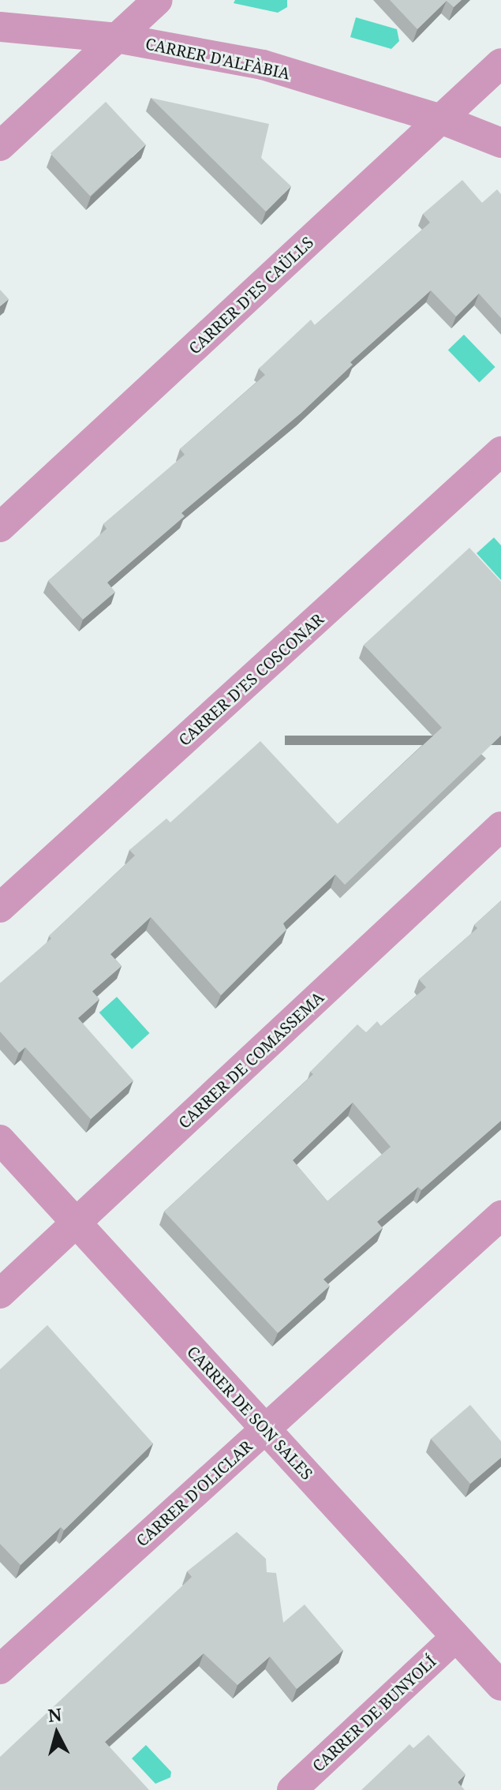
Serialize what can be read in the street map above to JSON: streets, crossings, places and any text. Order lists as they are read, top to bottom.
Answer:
{
  "streets": {
    "street": [
      "CARRER D'ALFÀBIA",
      "CARRER D'ES CAÜLLS",
      "CARRER D'ES COSCONAR",
      "CARRER DE COMASSEMA",
      "CARRER DE SON SALES",
      "CARRER D'OLICLAR",
      "CARRER DE BUNYOLÍ"
    ]
  },
  "crossings": [
    ["CARRER D'ALFÀBIA", "CARRER D'ES CAÜLLS"],
    ["CARRER DE COMASSEMA", "CARRER DE SON SALES"],
    ["CARRER DE SON SALES", "CARRER D'OLICLAR"],
    ["CARRER DE SON SALES", "CARRER DE BUNYOLÍ"]
  ],
  "north": "top"
}
